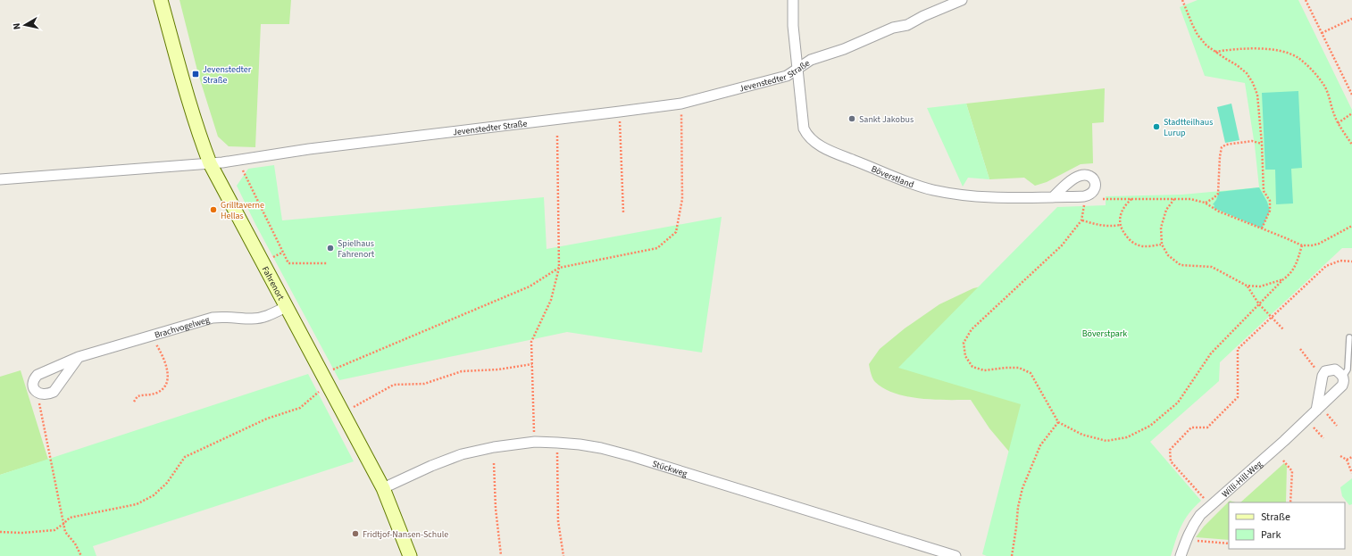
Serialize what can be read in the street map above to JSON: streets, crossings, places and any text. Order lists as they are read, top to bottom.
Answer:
{
  "streets": {
    "street": [
      "Jevenstedter Straße",
      "Böverstland",
      "Fahrenort",
      "Brachvogelweg",
      "Stückweg",
      "Willi-Hill-Weg"
    ]
  },
  "crossings": [
    ["Jevenstedter Straße", "Böverstland"],
    ["Jevenstedter Straße", "Fahrenort"],
    ["Fahrenort", "Brachvogelweg"],
    ["Fahrenort", "Stückweg"]
  ],
  "parks": ["Böverstpark"],
  "places": {
    "transit": ["Jevenstedter Straße"],
    "other": [
      "Sankt Jakobus",
      "Stadtteilhaus Lurup",
      "Grilltaverne Hellas",
      "Spielhaus Fahrenort",
      "Fridtjof-Nansen-Schule"
    ]
  },
  "legend": ["Straße", "Park"],
  "north": "left"
}
